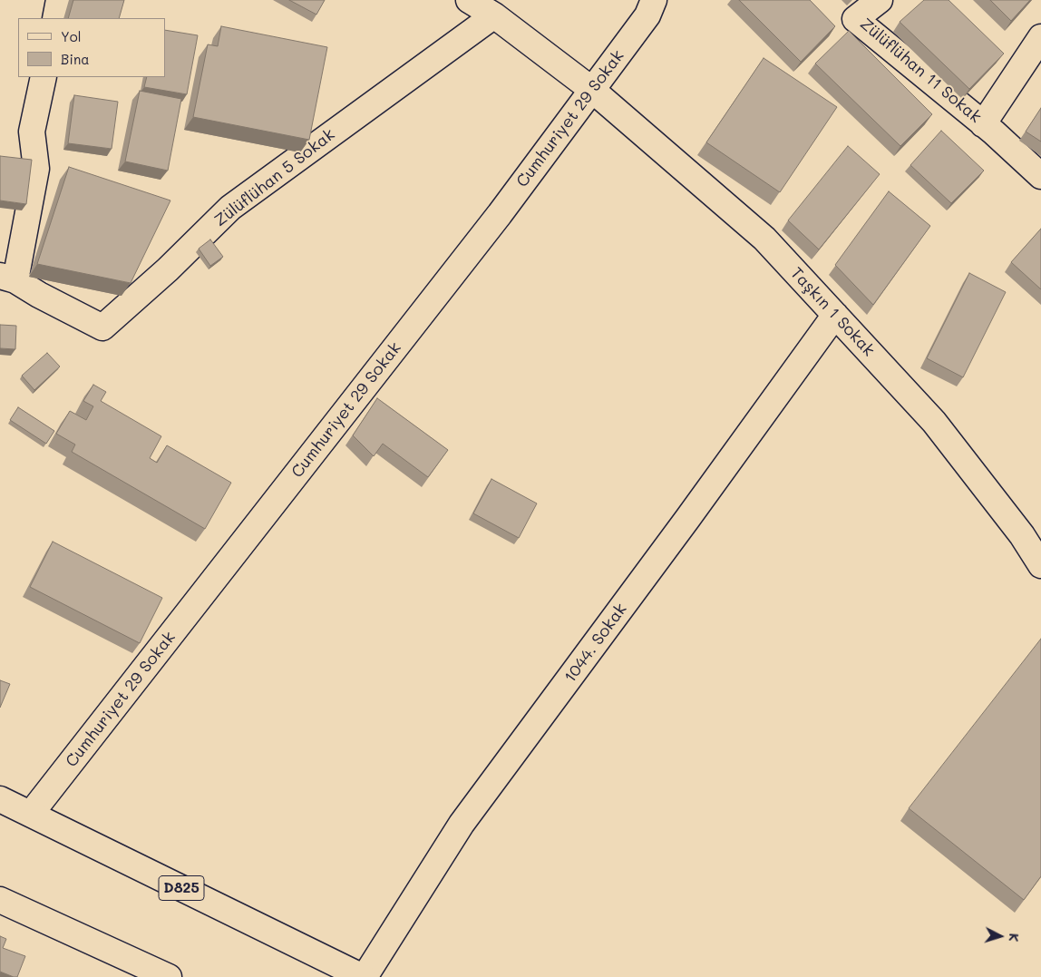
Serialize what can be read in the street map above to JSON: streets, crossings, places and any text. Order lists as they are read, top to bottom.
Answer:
{
  "streets": {
    "main road": [
      "Zülüflühan 11 Sokak",
      "Cumhuriyet 29 Sokak",
      "Zülüflühan 5 Sokak",
      "Taşkın 1 Sokak",
      "1044. Sokak",
      "D825"
    ]
  },
  "crossings": [
    ["Cumhuriyet 29 Sokak", "Taşkın 1 Sokak"],
    ["Cumhuriyet 29 Sokak", "D825"],
    ["Zülüflühan 5 Sokak", "Taşkın 1 Sokak"],
    ["Taşkın 1 Sokak", "1044. Sokak"],
    ["1044. Sokak", "D825"]
  ],
  "legend": ["Yol", "Bina"],
  "north": "right"
}
